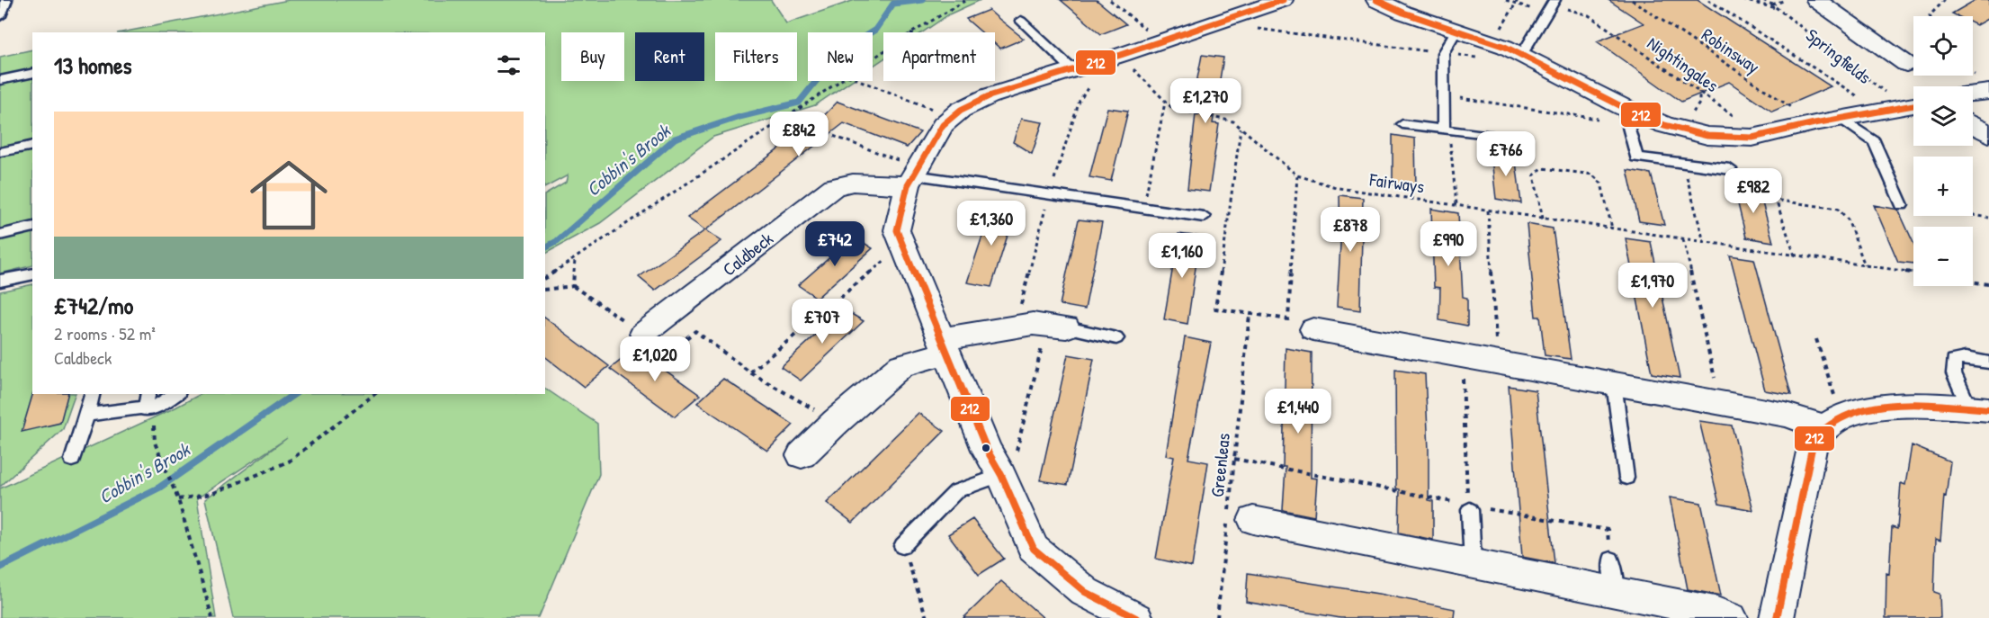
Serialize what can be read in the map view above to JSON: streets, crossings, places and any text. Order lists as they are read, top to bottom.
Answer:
{
  "streets": {
    "street": ["Springfields", "Caldbeck"],
    "path": [
      "Robinsway",
      "Nightingales",
      "Fairways",
      "Greenleas"
    ]
  },
  "water": ["Cobbin's Brook"],
  "lines": ["transit line 212"],
  "page": {
    "map_buttons": ["+", "−"],
    "chip": [
      "Buy",
      "Rent",
      "Filters",
      "New",
      "Apartment"
    ],
    "heading": "13 homes",
    "price": [
      "£1,270",
      "£842",
      "£766",
      "£982",
      "£1,360",
      "£878",
      "£742",
      "£990",
      "£1,160",
      "£1,970",
      "£707",
      "£1,020",
      "£1,440"
    ],
    "list": [
      {
        "name": "£742/mo",
        "note": "2 rooms · 52 m² · Caldbeck"
      }
    ]
  }
}
